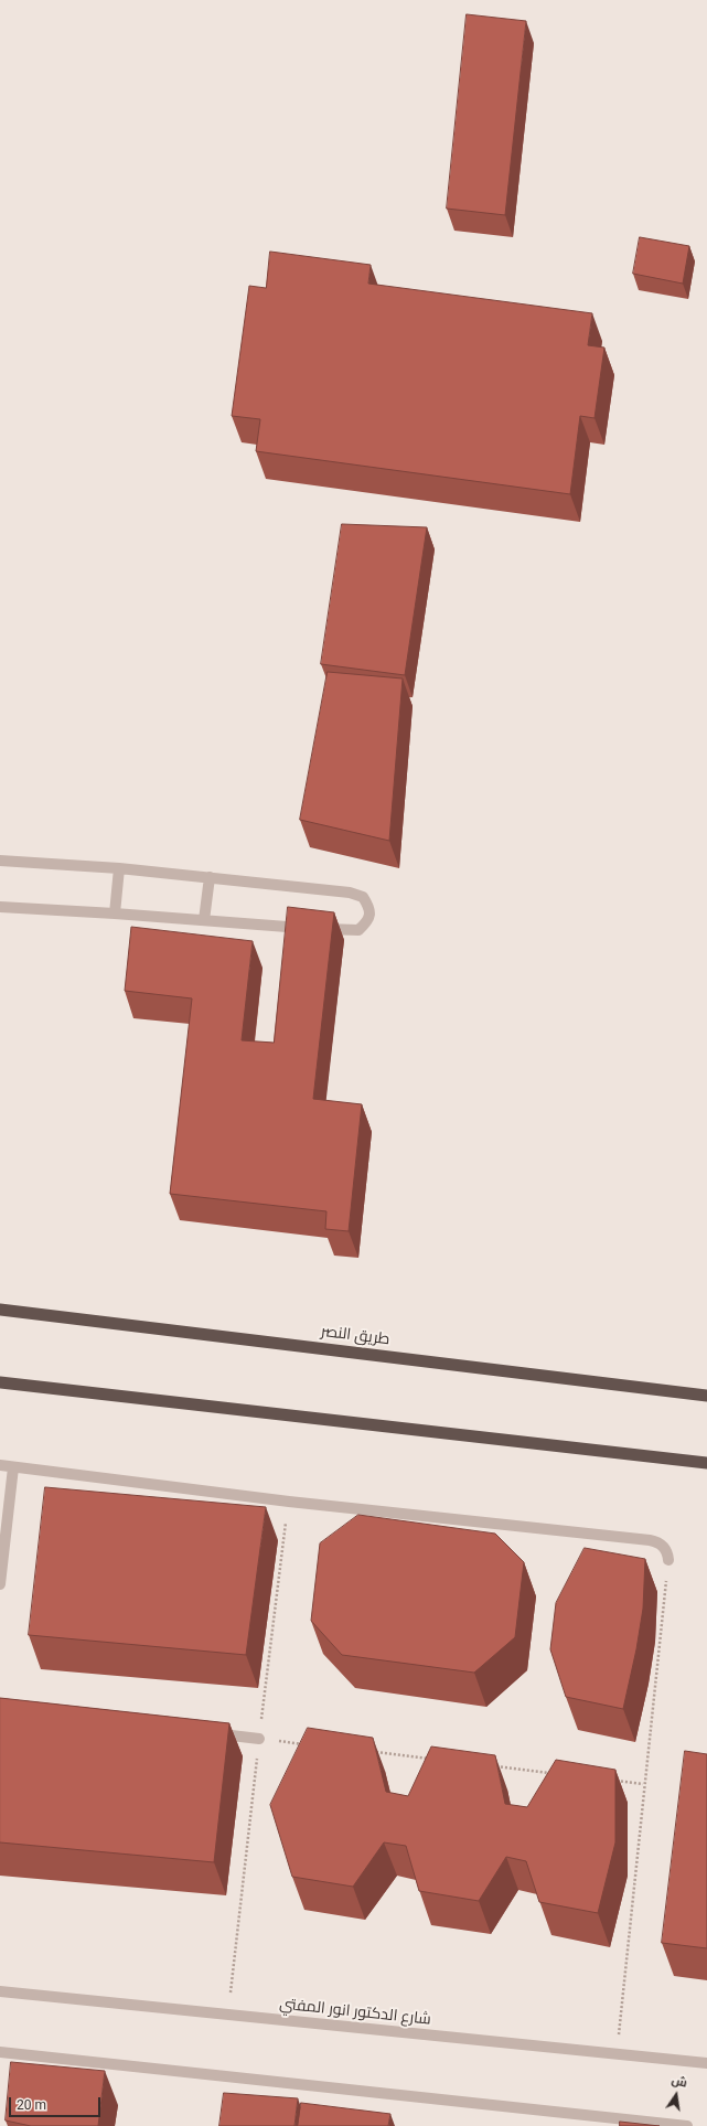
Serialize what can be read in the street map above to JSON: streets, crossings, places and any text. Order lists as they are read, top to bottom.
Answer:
{
  "streets": {
    "highway": ["طريق النصر"],
    "street": ["شارع الدكتور انور المفتي"]
  },
  "scale_bar": "20 m",
  "north": "top"
}
